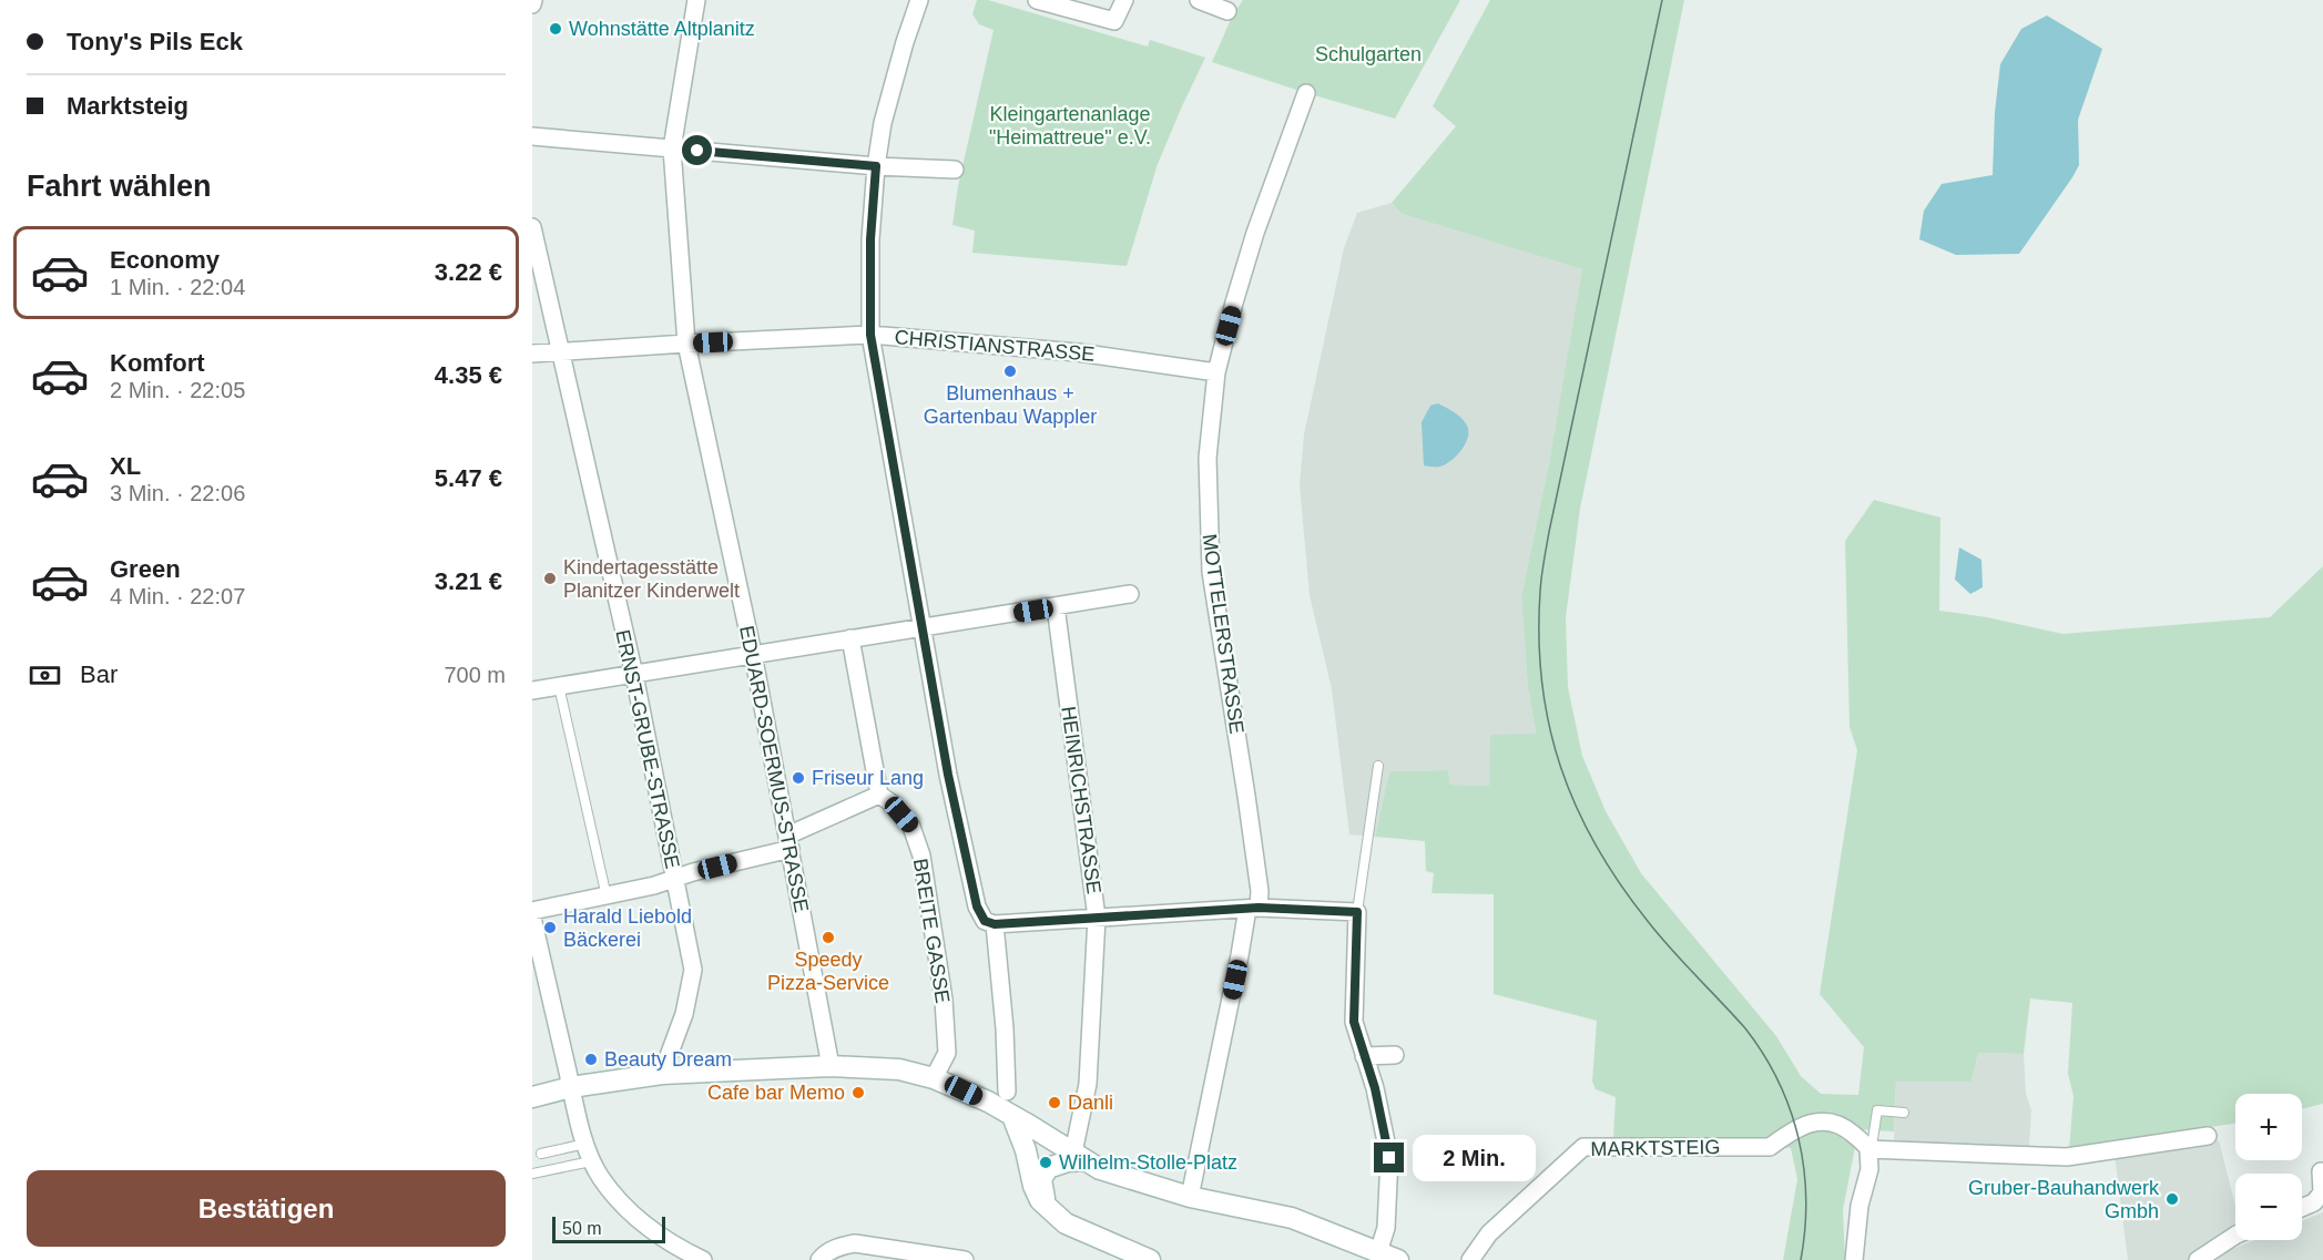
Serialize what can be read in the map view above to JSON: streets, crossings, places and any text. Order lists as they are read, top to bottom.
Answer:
{
  "streets": {
    "street": [
      "CHRISTIANSTRASSE",
      "MOTTELERSTRASSE",
      "ERNST-GRUBE-STRASSE",
      "EDUARD-SOERMUS-STRASSE",
      "HEINRICHSTRASSE",
      "BREITE GASSE",
      "MARKTSTEIG"
    ]
  },
  "crossings": [
    ["CHRISTIANSTRASSE", "MOTTELERSTRASSE"],
    ["CHRISTIANSTRASSE", "ERNST-GRUBE-STRASSE"],
    ["CHRISTIANSTRASSE", "EDUARD-SOERMUS-STRASSE"]
  ],
  "parks": ["Schulgarten", "Kleingartenanlage \"Heimattreue\" e.V."],
  "places": [
    "Wohnstätte Altplanitz",
    "Blumenhaus + Gartenbau Wappler",
    "Kindertagesstätte Planitzer Kinderwelt",
    "Friseur Lang",
    "Harald Liebold Bäckerei",
    "Speedy Pizza-Service",
    "Beauty Dream",
    "Cafe bar Memo",
    "Danli",
    "Wilhelm-Stolle-Platz",
    "Gruber-Bauhandwerk Gmbh"
  ],
  "scale_bar": "50 m",
  "page": {
    "banner": ["Tony's Pils Eck", "Marktsteig"],
    "heading": "Fahrt wählen",
    "list": [
      {
        "name": "Economy",
        "note": "1 Min. · 22:04",
        "value": "3.22 €"
      },
      {
        "name": "Komfort",
        "note": "2 Min. · 22:05",
        "value": "4.35 €"
      },
      {
        "name": "XL",
        "note": "3 Min. · 22:06",
        "value": "5.47 €"
      },
      {
        "name": "Green",
        "note": "4 Min. · 22:07",
        "value": "3.21 €"
      }
    ],
    "pay": ["Bar", "700 m"],
    "map_buttons": ["+", "−"],
    "bubble": "2 Min.",
    "buttons": "Bestätigen",
    "scale": "50 m"
  }
}
